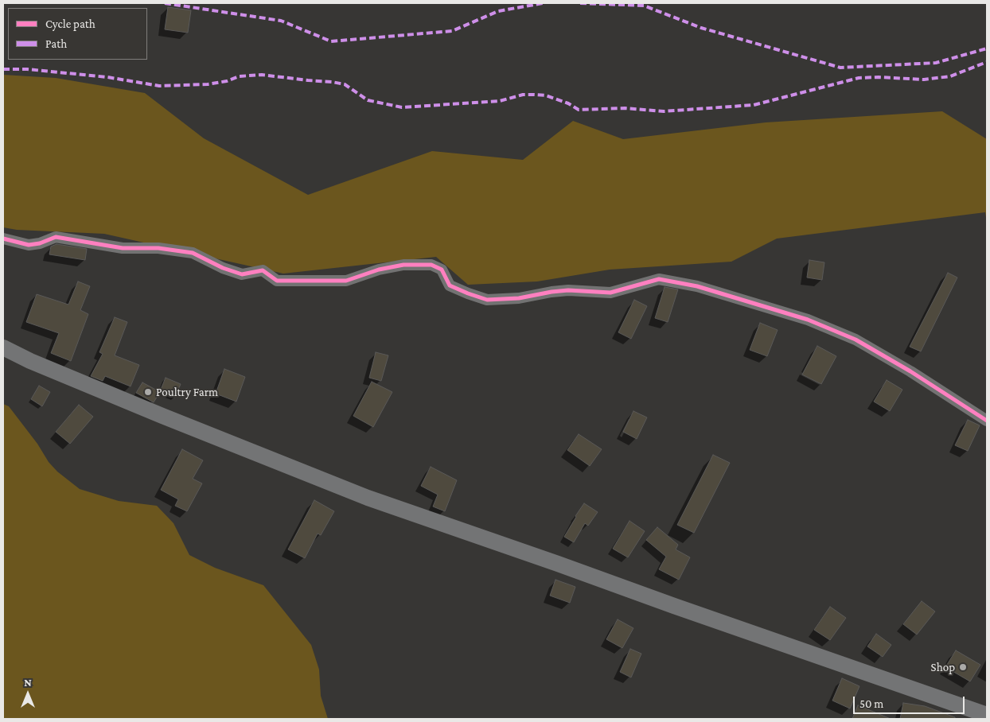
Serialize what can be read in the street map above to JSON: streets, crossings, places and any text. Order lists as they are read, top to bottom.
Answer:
{
  "places": ["Poultry Farm", "Shop"],
  "legend": ["Cycle path", "Path"],
  "scale_bar": "50 m",
  "north": "top"
}
